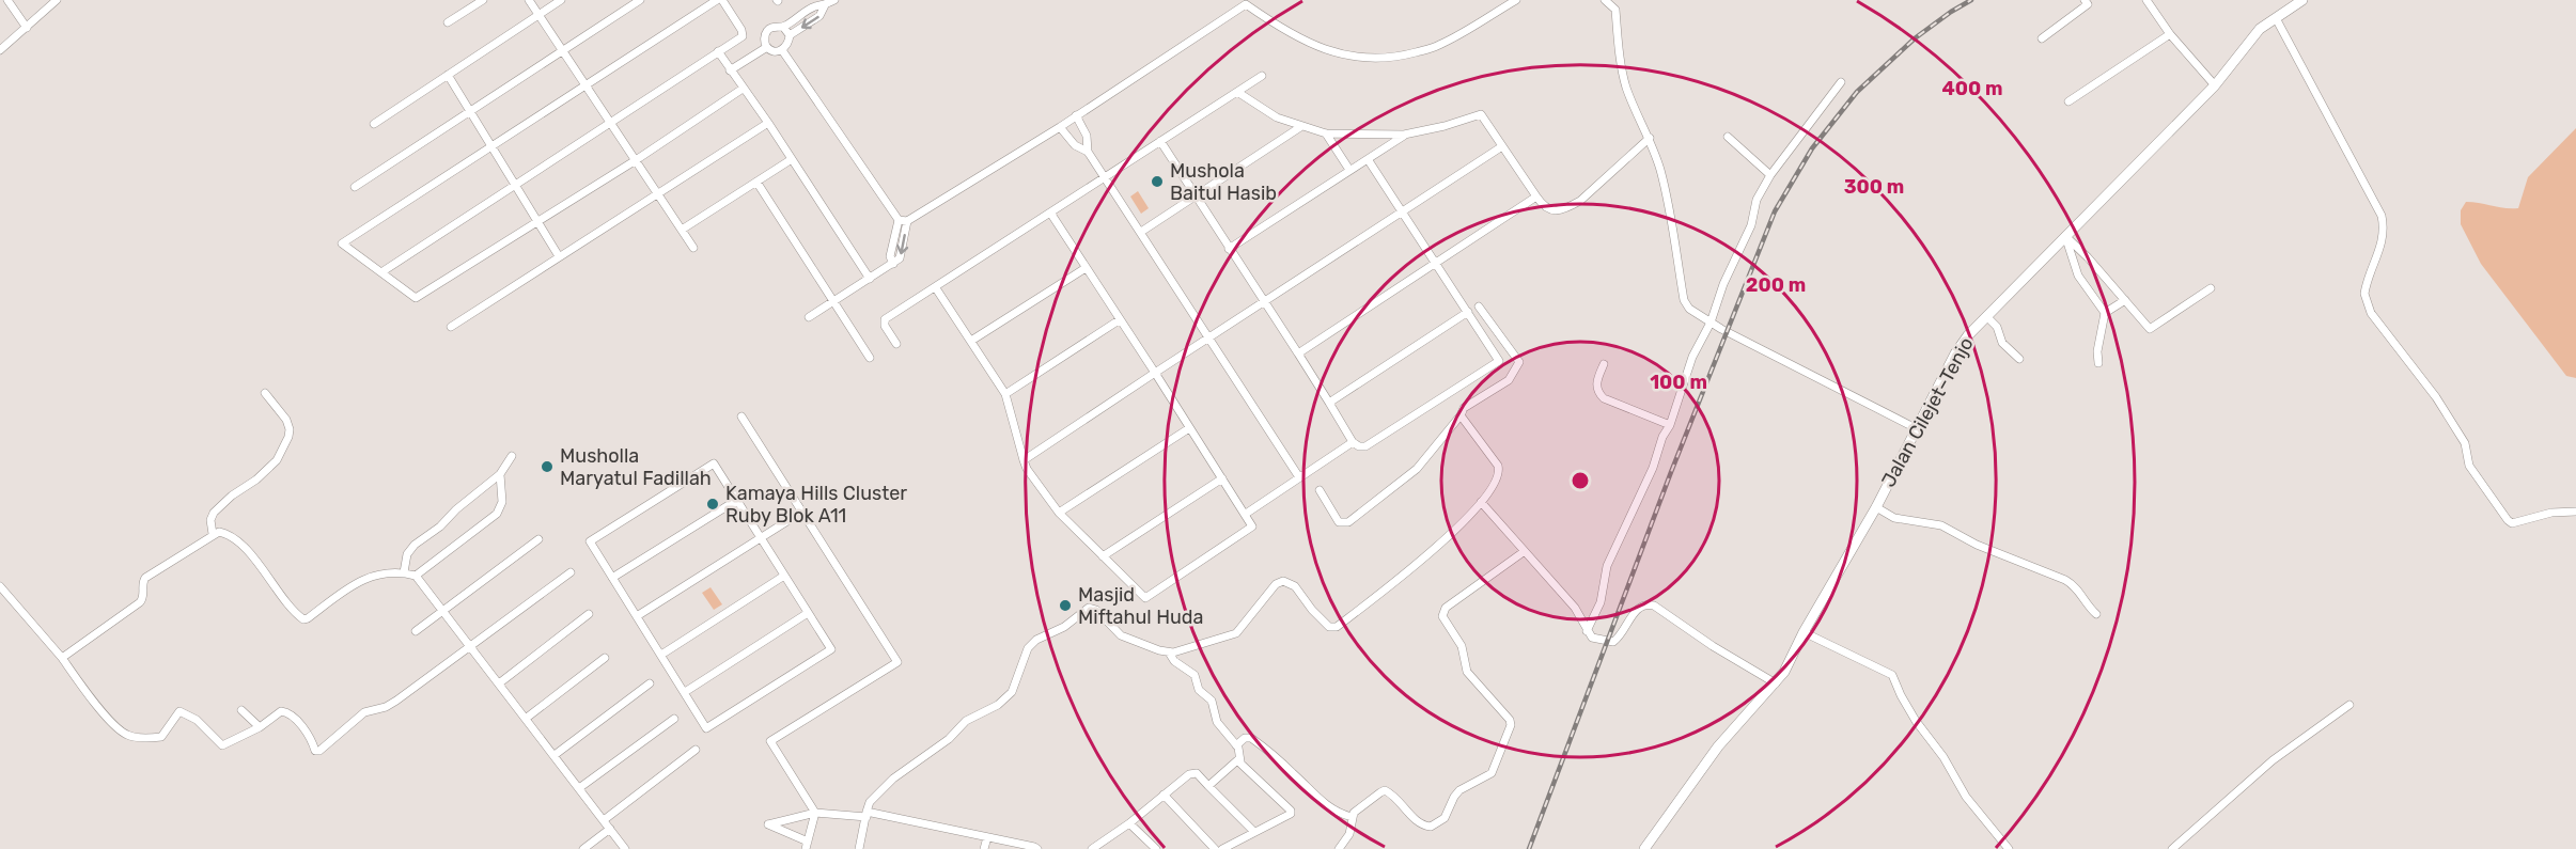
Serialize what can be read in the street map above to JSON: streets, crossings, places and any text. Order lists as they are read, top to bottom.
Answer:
{
  "streets": {
    "main road": ["Jalan Cilejet–Tenjo"]
  },
  "places": [
    "Mushola Baitul Hasib",
    "Musholla Maryatul Fadillah",
    "Kamaya Hills Cluster Ruby Blok A11",
    "Masjid Miftahul Huda"
  ],
  "rings": [
    "400 m",
    "300 m",
    "200 m",
    "100 m"
  ]
}
